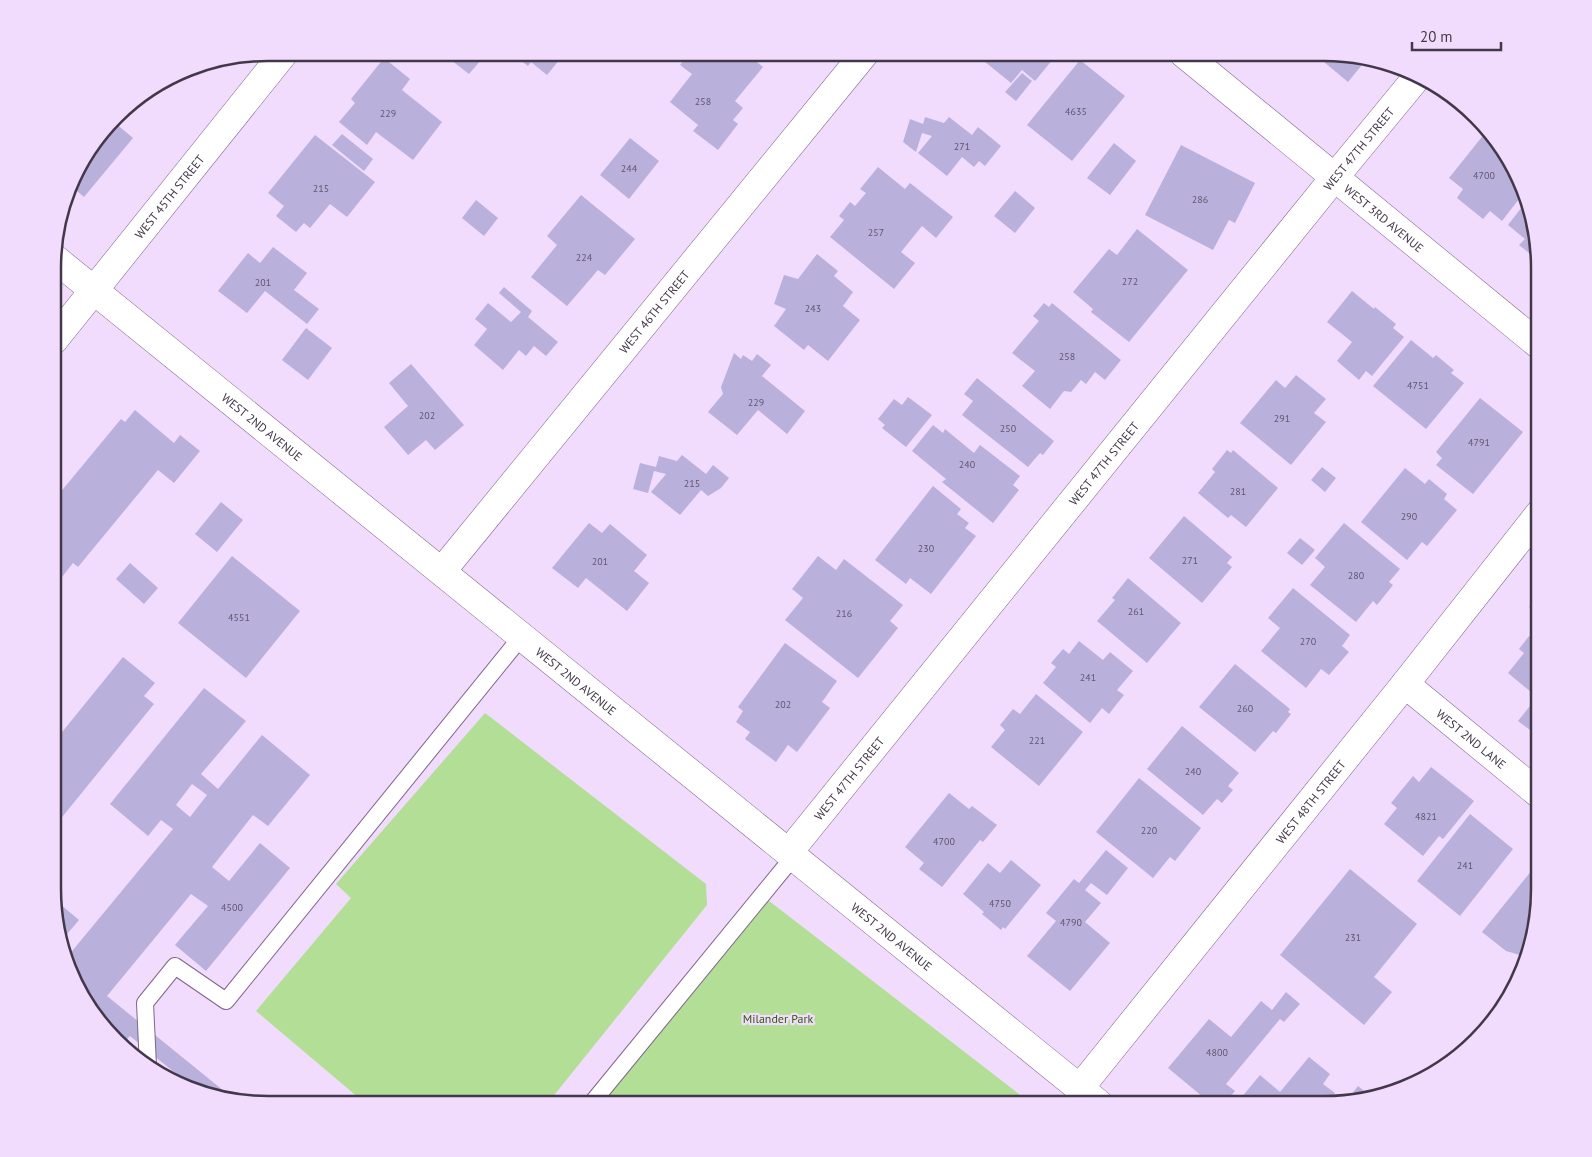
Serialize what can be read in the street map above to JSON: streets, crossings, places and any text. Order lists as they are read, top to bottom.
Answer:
{
  "streets": {
    "street": [
      "WEST 47TH STREET",
      "WEST 45TH STREET",
      "WEST 3RD AVENUE",
      "WEST 46TH STREET",
      "WEST 2ND AVENUE",
      "WEST 2ND LANE",
      "WEST 48TH STREET"
    ]
  },
  "crossings": [
    ["WEST 47TH STREET", "WEST 3RD AVENUE"],
    ["WEST 47TH STREET", "WEST 2ND AVENUE"],
    ["WEST 45TH STREET", "WEST 2ND AVENUE"],
    ["WEST 46TH STREET", "WEST 2ND AVENUE"],
    ["WEST 2ND LANE", "WEST 48TH STREET"]
  ],
  "parks": ["Milander Park"],
  "house_numbers": [
    "258",
    "4635",
    "229",
    "271",
    "244",
    "4700",
    "215",
    "286",
    "257",
    "224",
    "272",
    "201",
    "243",
    "258",
    "4751",
    "229",
    "202",
    "291",
    "250",
    "4791",
    "240",
    "215",
    "281",
    "290",
    "230",
    "271",
    "201",
    "280",
    "261",
    "216",
    "4551",
    "270",
    "241",
    "202",
    "260",
    "221",
    "240",
    "4821",
    "220",
    "4700",
    "241",
    "4750",
    "4500",
    "4790",
    "231",
    "4800"
  ],
  "scale_bar": "20 m"
}
